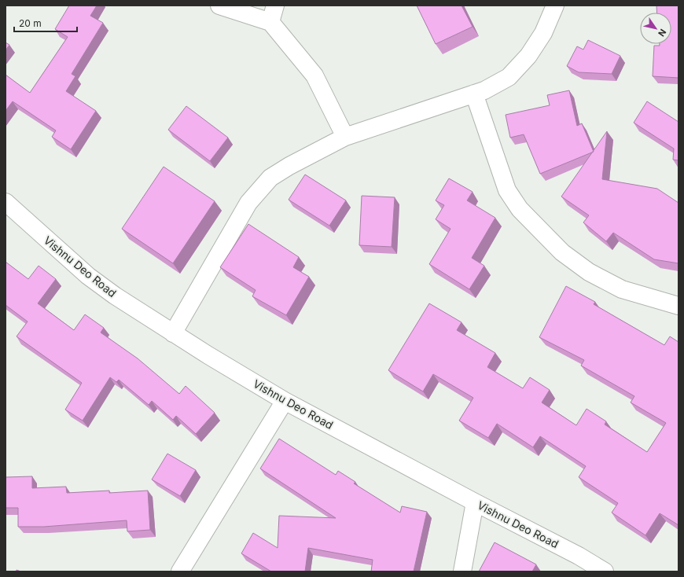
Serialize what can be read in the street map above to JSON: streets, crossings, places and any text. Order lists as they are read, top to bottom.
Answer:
{
  "streets": {
    "street": ["Vishnu Deo Road"]
  },
  "scale_bar": "20 m",
  "north": "bottom right"
}
